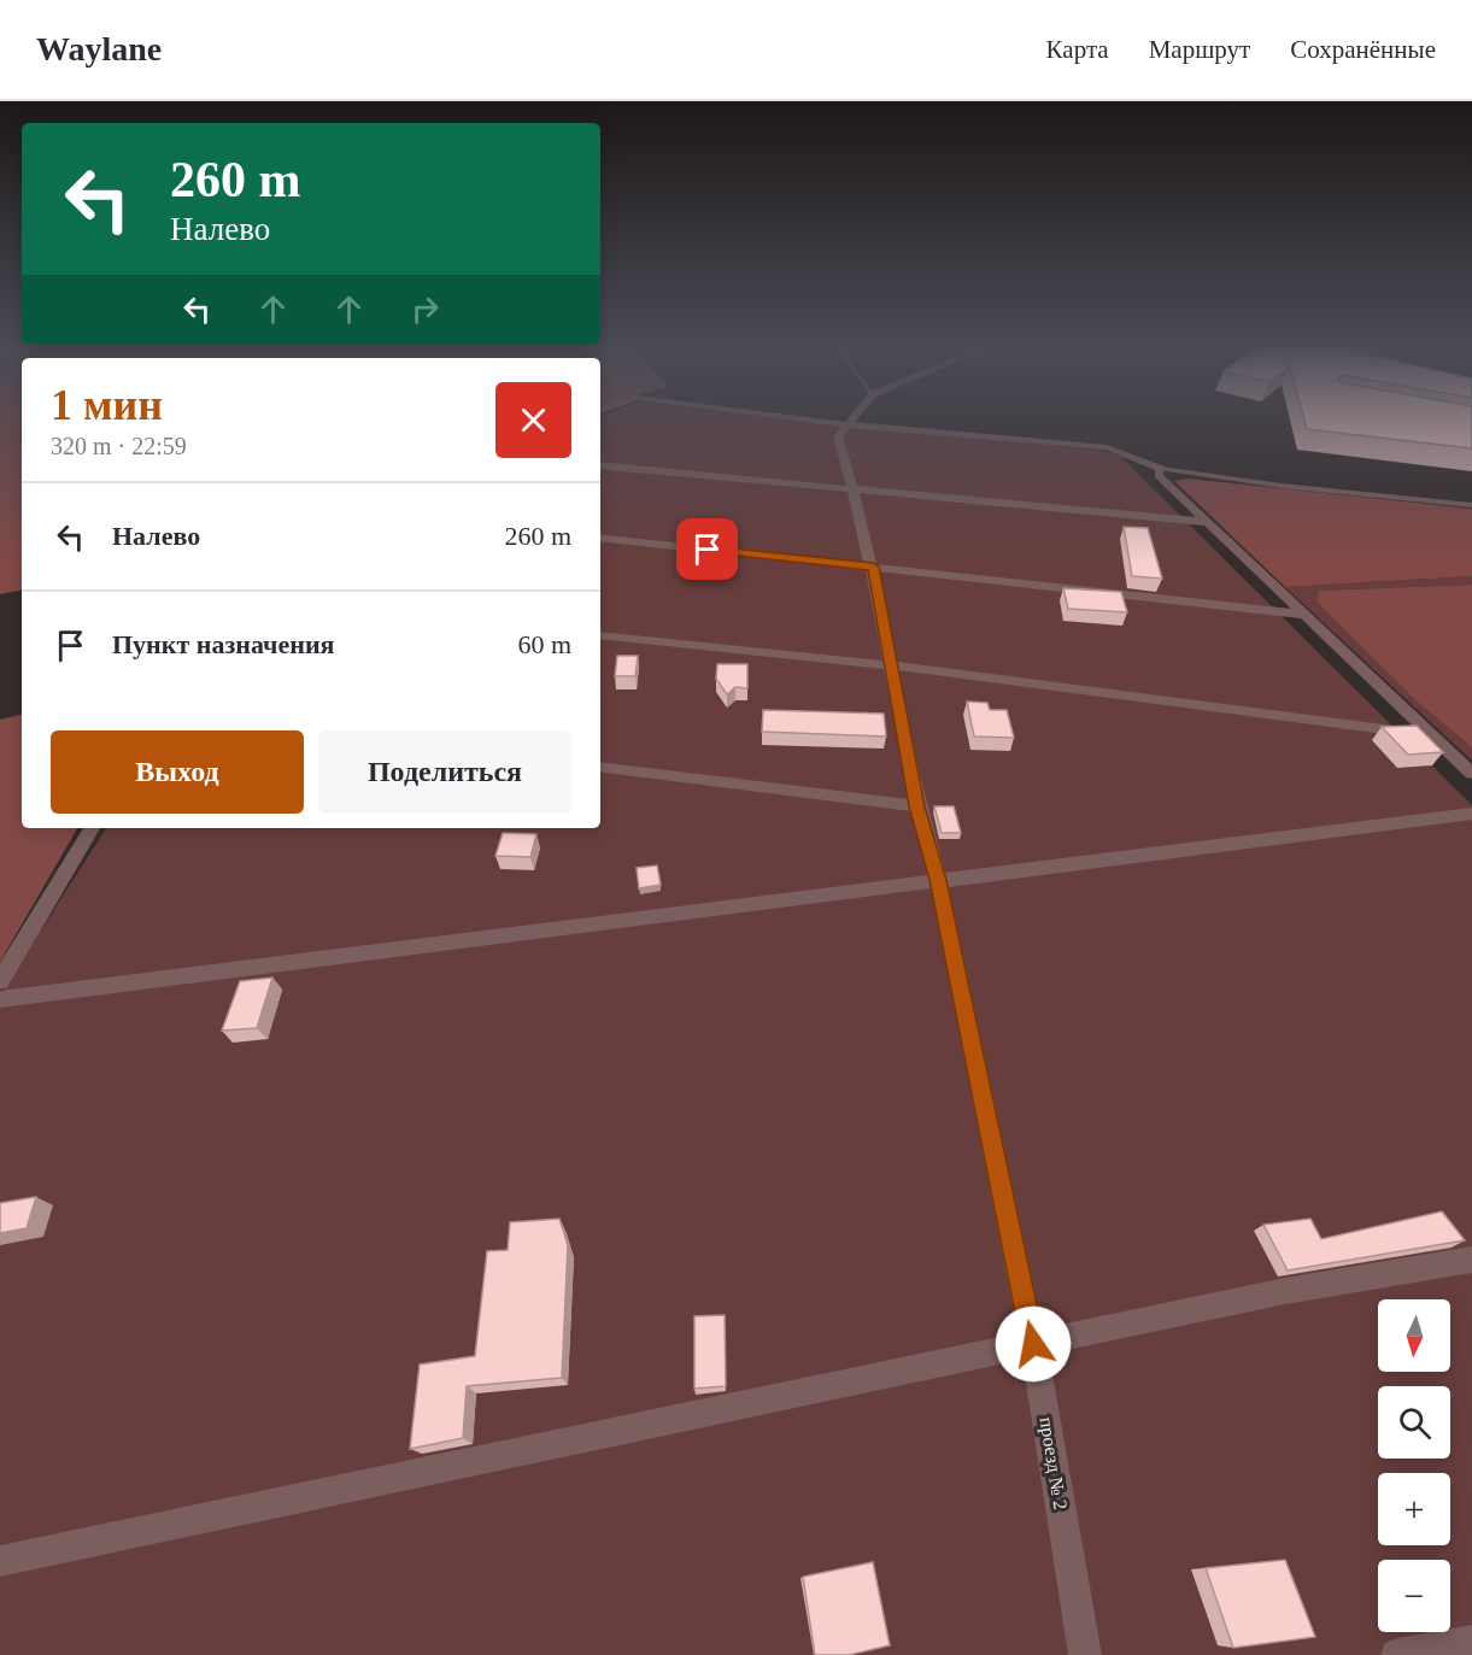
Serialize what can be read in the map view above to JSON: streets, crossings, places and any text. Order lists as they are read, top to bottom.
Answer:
{
  "streets": {
    "street": ["проезд № 2"]
  },
  "north": "bottom",
  "page": {
    "header": "Waylane",
    "nav": ["Карта", "Маршрут", "Сохранённые"],
    "turn": ["260 m", "Налево"],
    "heading": ["1 мин", "320 m · 22:59"],
    "list": [
      {
        "name": "Налево",
        "value": "260 m"
      },
      {
        "name": "Пункт назначения",
        "value": "60 m"
      }
    ],
    "buttons": ["Выход", "Поделиться"],
    "map_buttons": ["+", "−"]
  }
}
